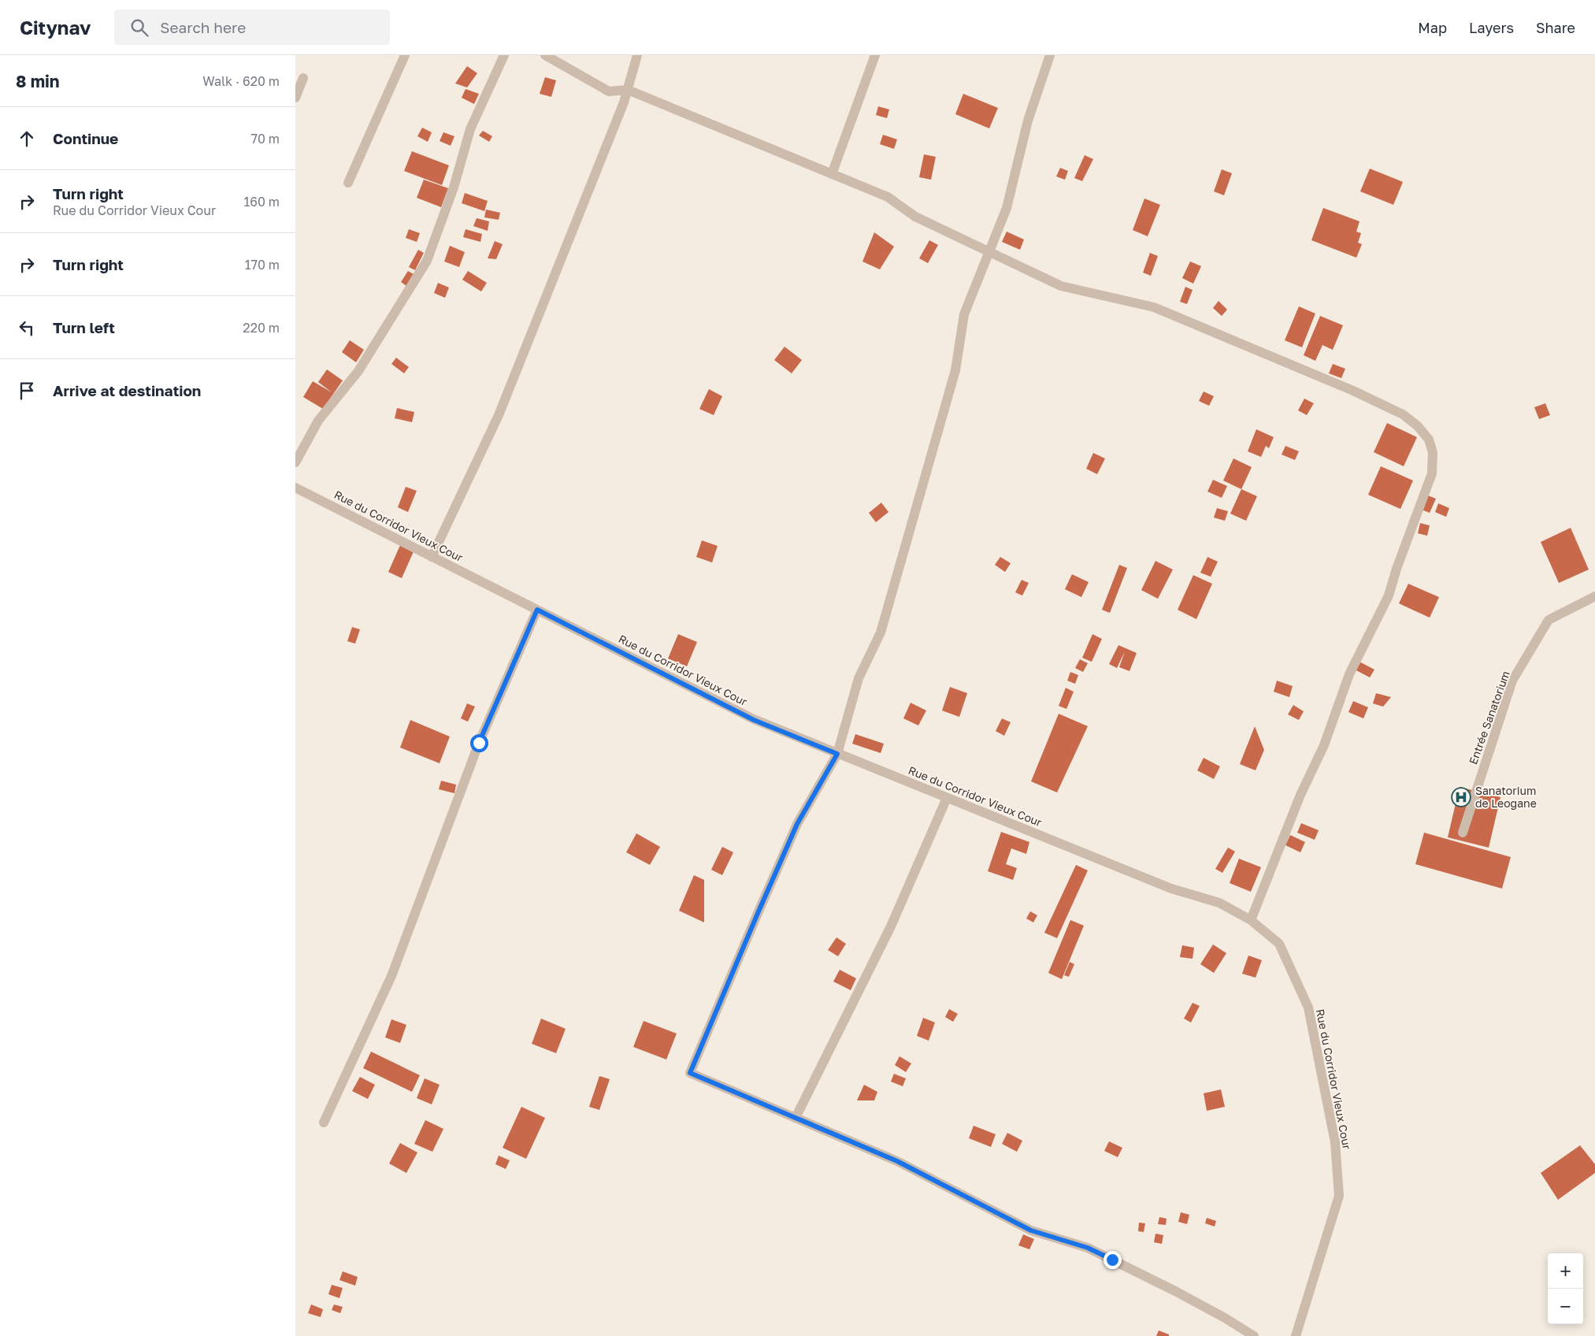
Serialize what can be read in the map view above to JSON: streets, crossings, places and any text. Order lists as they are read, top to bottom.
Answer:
{
  "streets": {
    "street": ["Rue du Corridor Vieux Cour", "Entrée Sanatorium"]
  },
  "places": {
    "hospital": ["Sanatorium de Leogane"]
  },
  "page": {
    "header": "Citynav",
    "search": "Search here",
    "nav": ["Map", "Layers", "Share"],
    "heading": ["8 min", "Walk · 620 m"],
    "list": [
      ["Continue", "70 m"],
      ["Turn right", "Rue du Corridor Vieux Cour", "160 m"],
      ["Turn right", "170 m"],
      ["Turn left", "220 m"],
      "Arrive at destination"
    ],
    "map_buttons": ["+", "−"]
  }
}
